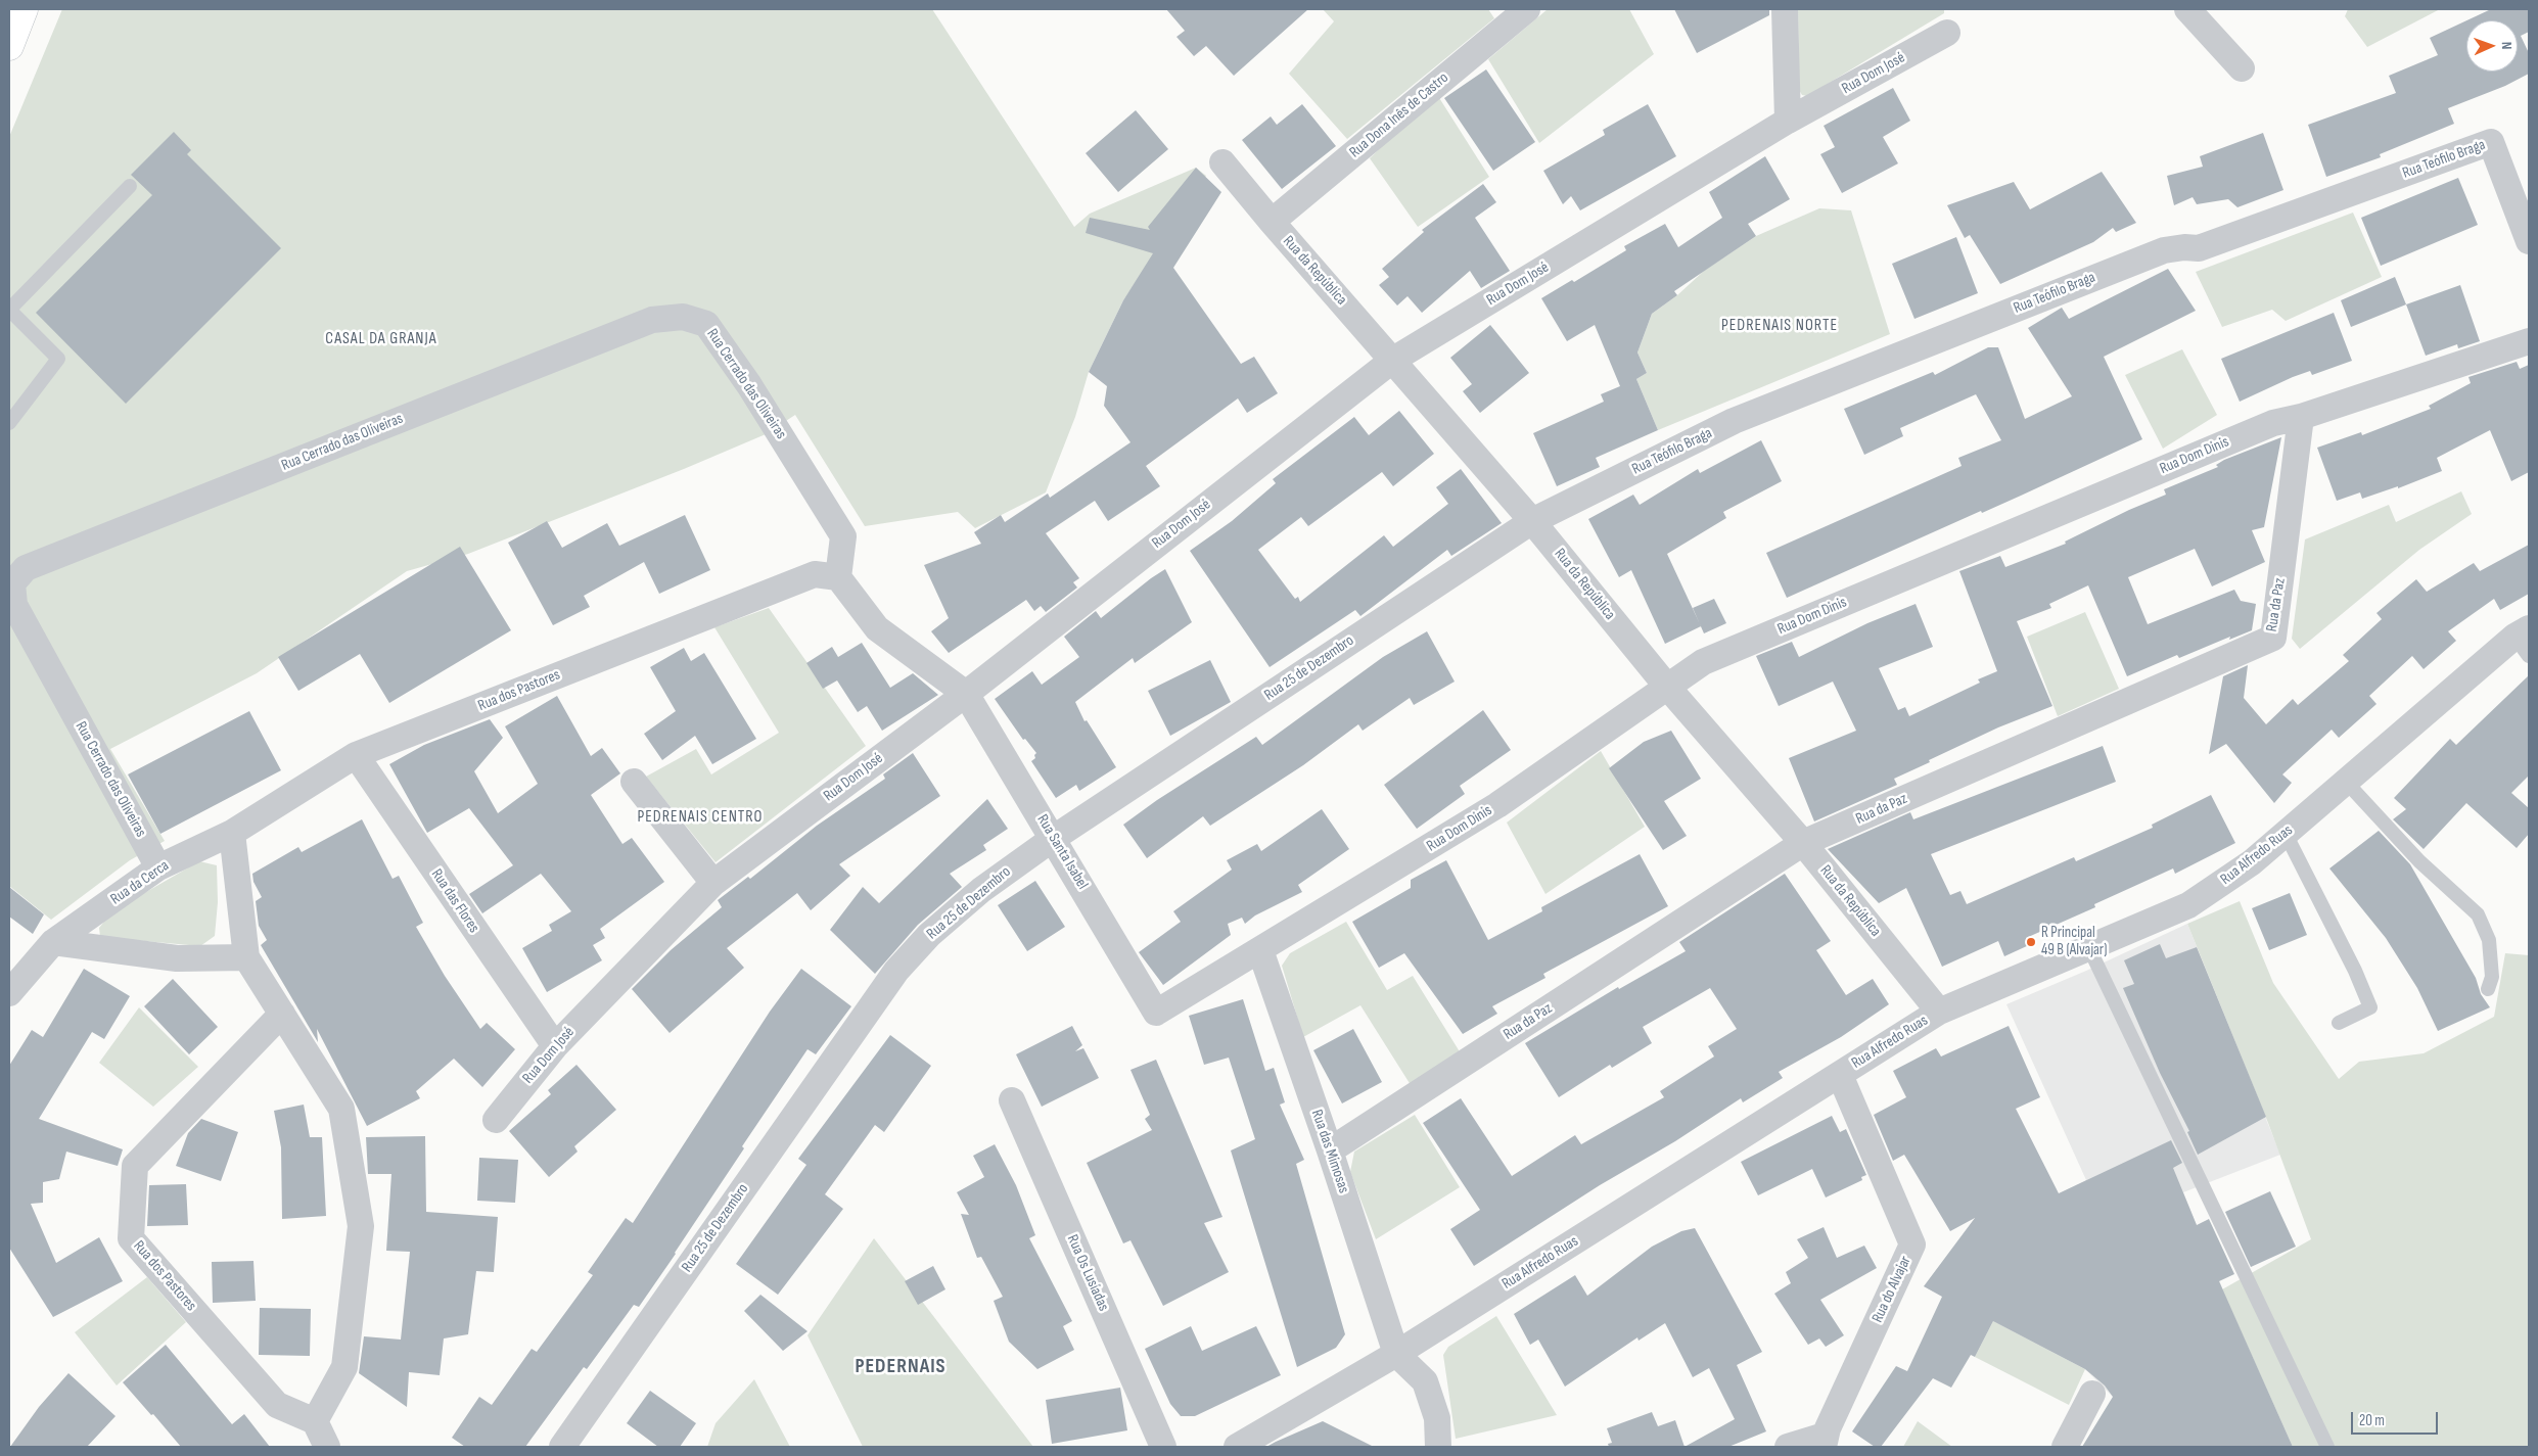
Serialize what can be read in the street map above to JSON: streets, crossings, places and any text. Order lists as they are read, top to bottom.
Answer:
{
  "streets": {
    "street": [
      "Rua Dom José",
      "Rua Dona Inês de Castro",
      "Rua Teófilo Braga",
      "Rua da República",
      "Rua Cerrado das Oliveiras",
      "Rua Dom Dinis",
      "Rua da Paz",
      "Rua 25 de Dezembro",
      "Rua dos Pastores",
      "Rua Santa Isabel",
      "Rua Alfredo Ruas",
      "Rua da Cerca",
      "Rua das Flores",
      "Rua das Mimosas",
      "Rua Os Lusíadas",
      "Rua do Alvajar"
    ]
  },
  "crossings": [
    ["Rua Dom José", "Rua da República"],
    ["Rua Dom José", "Rua Santa Isabel"],
    ["Rua Dom José", "Rua das Flores"],
    ["Rua Dona Inês de Castro", "Rua da República"],
    ["Rua Teófilo Braga", "Rua da República"],
    ["Rua Teófilo Braga", "Rua 25 de Dezembro"],
    ["Rua da República", "Rua Dom Dinis"],
    ["Rua da República", "Rua da Paz"],
    ["Rua da República", "Rua 25 de Dezembro"],
    ["Rua da República", "Rua Alfredo Ruas"],
    ["Rua Cerrado das Oliveiras", "Rua dos Pastores"],
    ["Rua Cerrado das Oliveiras", "Rua da Cerca"],
    ["Rua Dom Dinis", "Rua da Paz"],
    ["Rua Dom Dinis", "Rua Santa Isabel"],
    ["Rua Dom Dinis", "Rua das Mimosas"],
    ["Rua da Paz", "Rua das Mimosas"],
    ["Rua 25 de Dezembro", "Rua Santa Isabel"],
    ["Rua dos Pastores", "Rua da Cerca"],
    ["Rua dos Pastores", "Rua das Flores"],
    ["Rua Alfredo Ruas", "Rua das Mimosas"],
    ["Rua Alfredo Ruas", "Rua do Alvajar"]
  ],
  "districts": [
    "PEDRENAIS NORTE",
    "CASAL DA GRANJA",
    "PEDRENAIS CENTRO",
    "PEDERNAIS"
  ],
  "places": ["R Principal 49 B (Alvajar)"],
  "scale_bar": "20 m",
  "north": "right"
}
